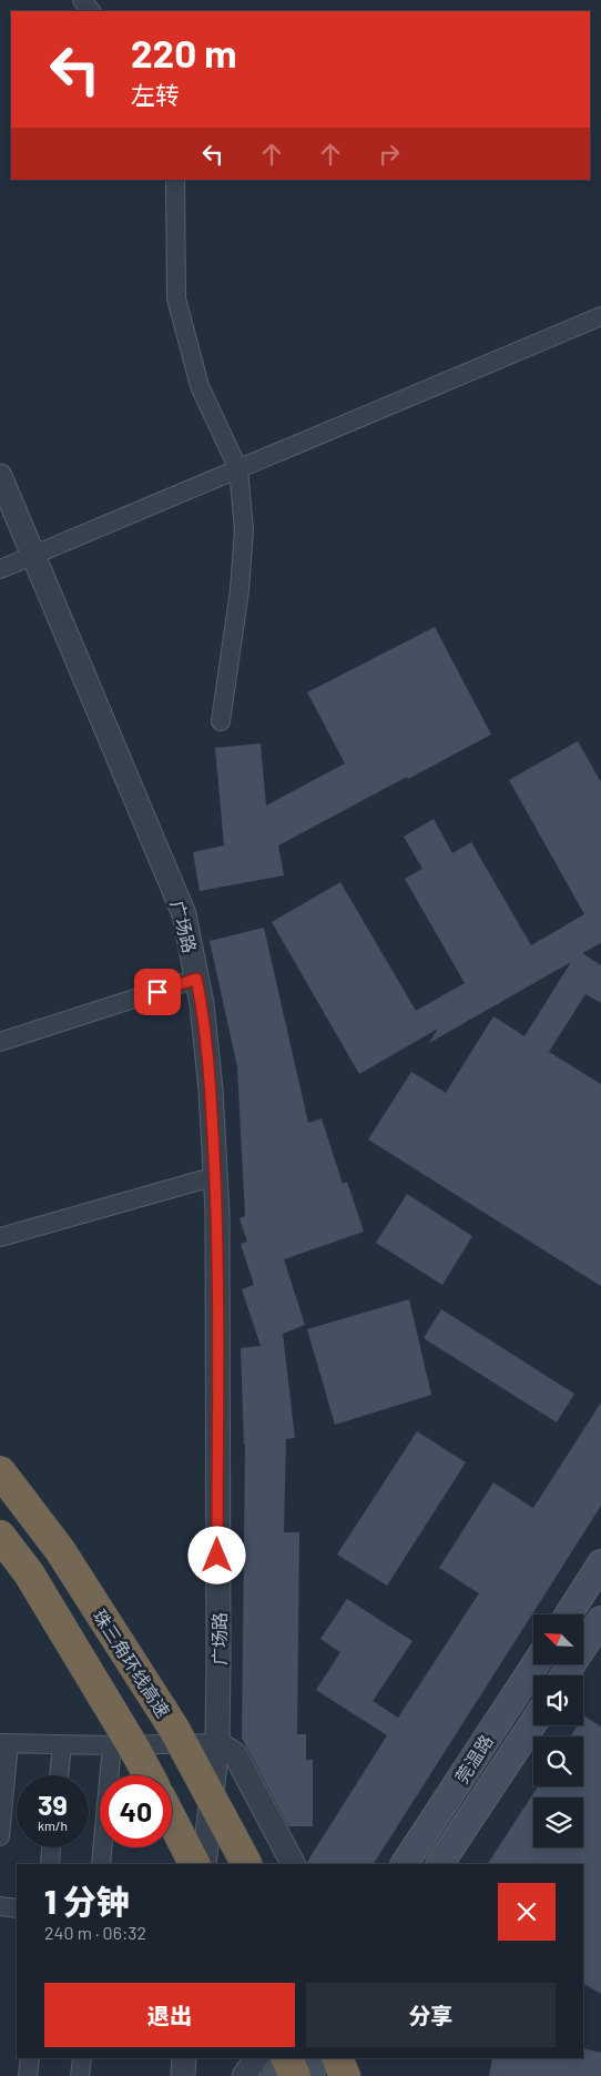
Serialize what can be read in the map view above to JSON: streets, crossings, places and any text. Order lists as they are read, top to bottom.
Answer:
{
  "streets": {
    "highway": ["珠三角环线高速"],
    "main road": ["莞温路"],
    "street": ["广场路"]
  },
  "north": "top left",
  "page": {
    "turn": ["220 m", "左转"],
    "speed": "39 km/h",
    "limit": "40",
    "heading": ["1 分钟", "240 m · 06:32"],
    "buttons": ["退出", "分享"]
  }
}
